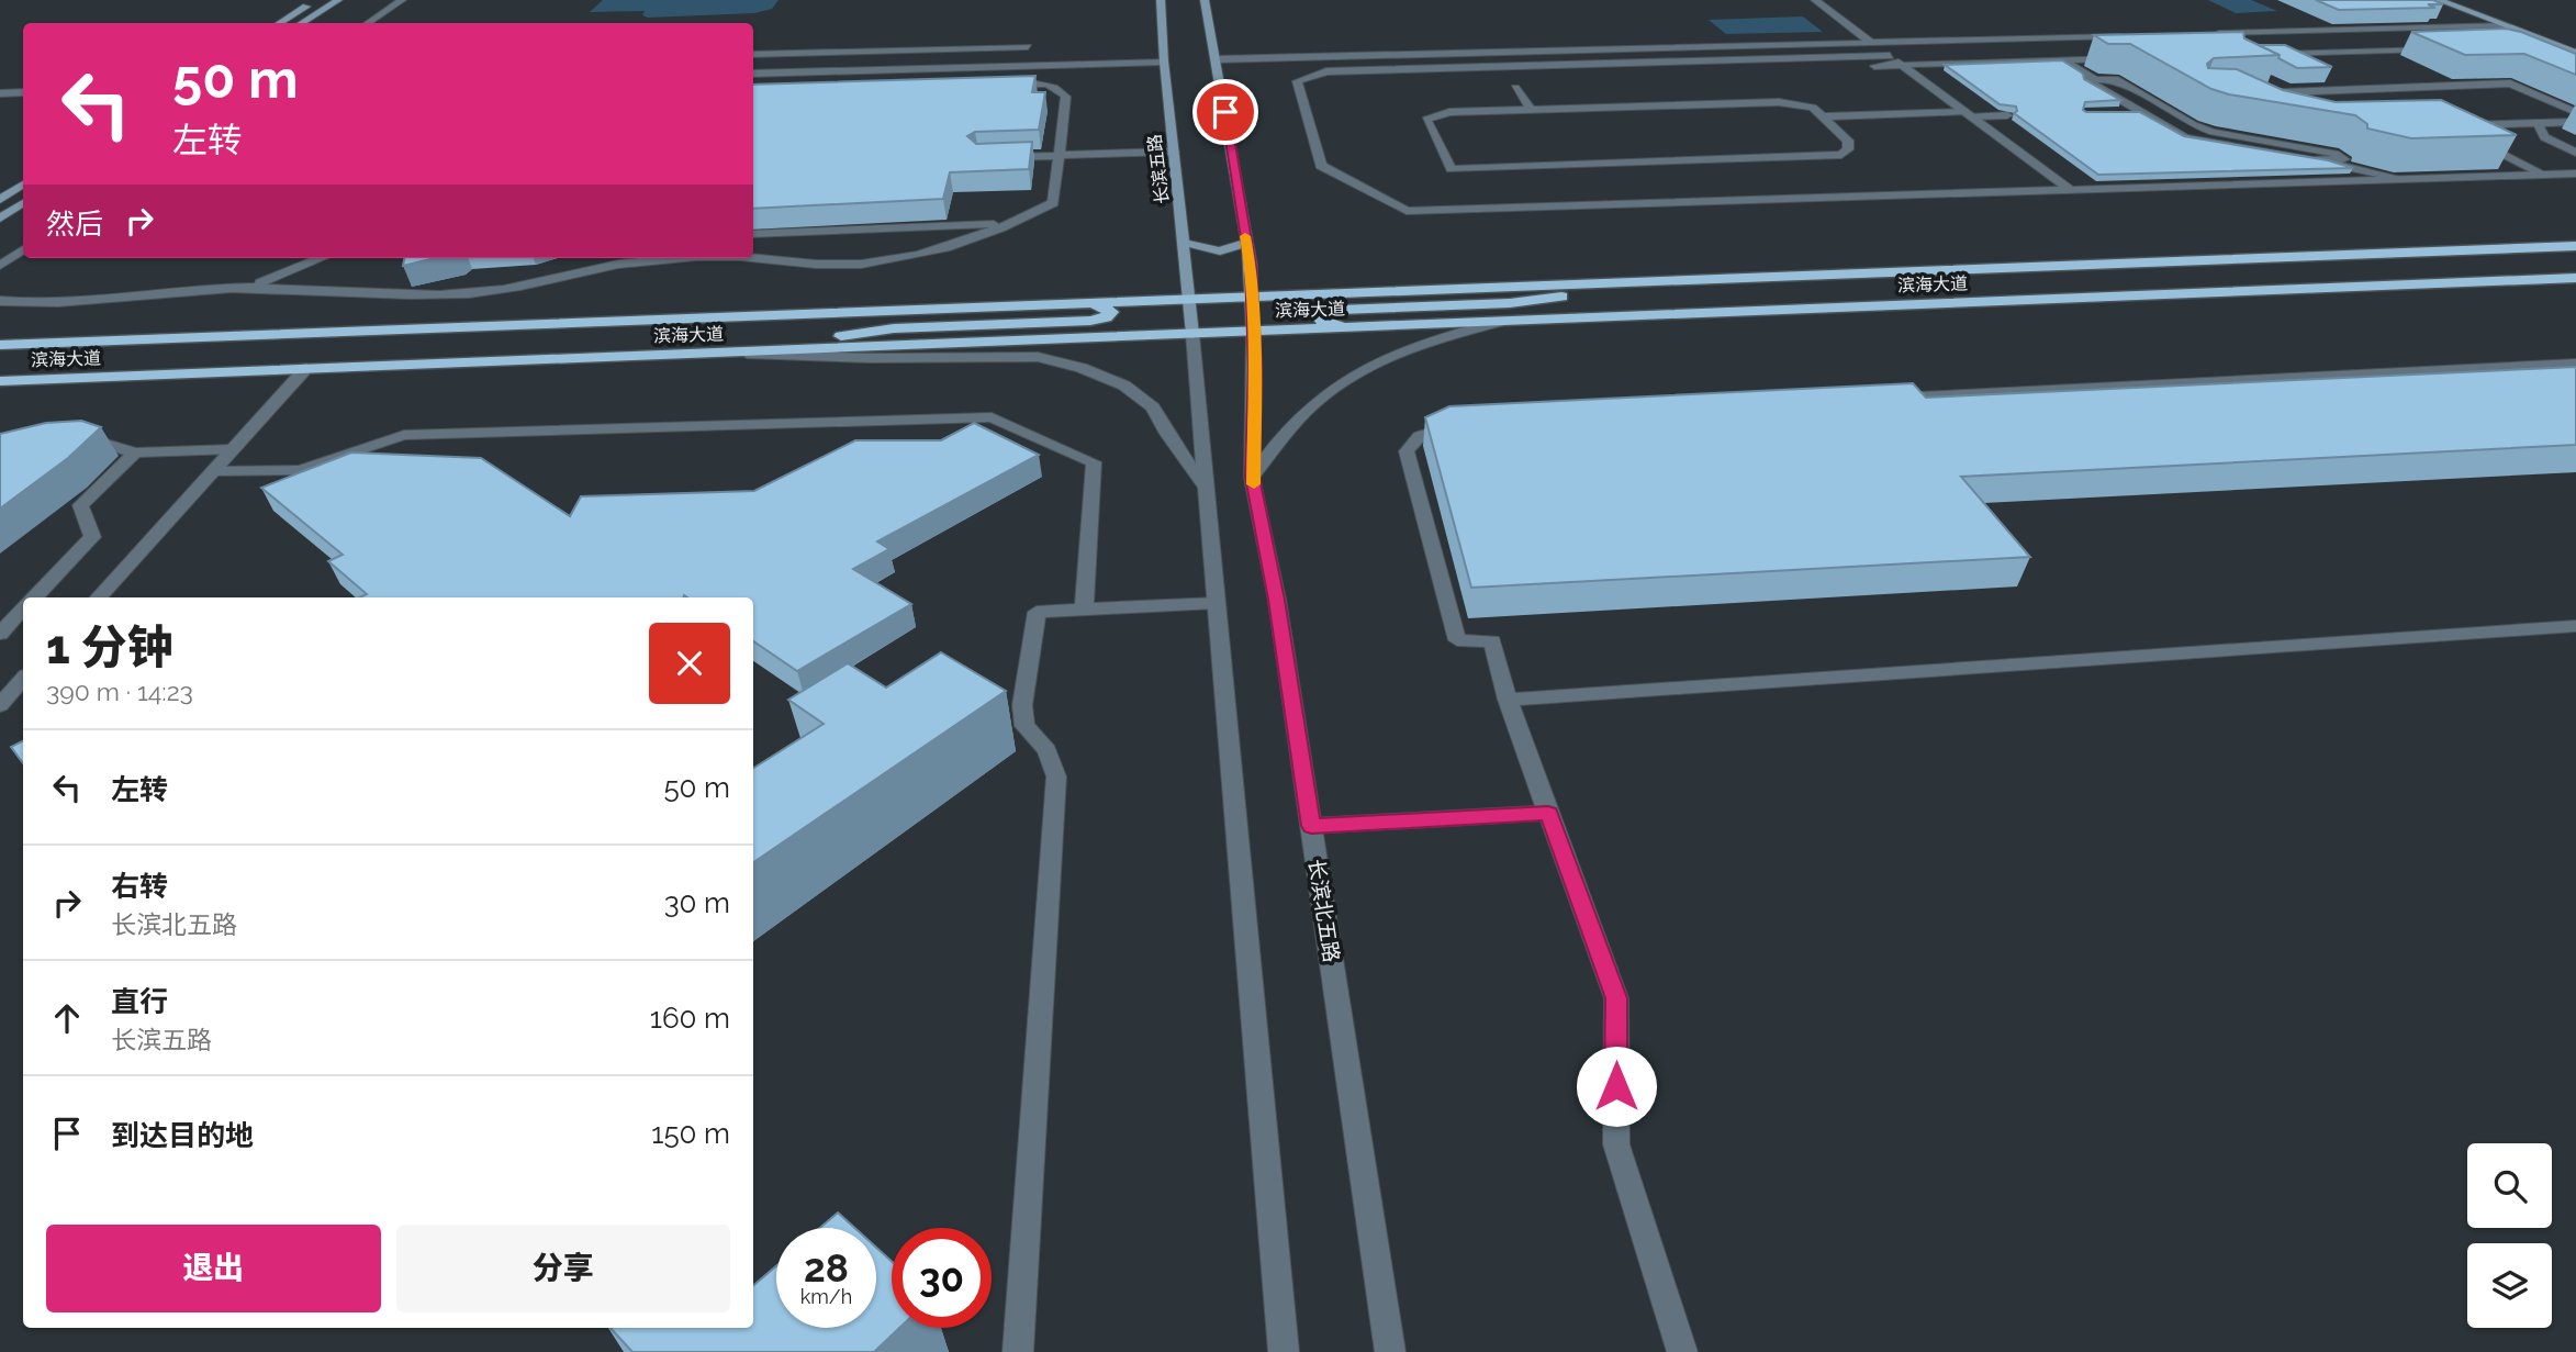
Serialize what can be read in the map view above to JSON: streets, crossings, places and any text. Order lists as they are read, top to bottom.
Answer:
{
  "streets": {
    "highway": ["滨海大道"],
    "main road": ["长滨五路"],
    "street": ["长滨北五路"]
  },
  "crossings": [
    ["长滨五路", "滨海大道"],
    ["滨海大道", "长滨北五路"]
  ],
  "page": {
    "turn": ["50 m", "左转"],
    "then": "然后",
    "heading": ["1 分钟", "390 m · 14:23"],
    "list": [
      {
        "name": "左转",
        "value": "50 m"
      },
      {
        "name": "右转",
        "note": "长滨北五路",
        "value": "30 m"
      },
      {
        "name": "直行",
        "note": "长滨五路",
        "value": "160 m"
      },
      {
        "name": "到达目的地",
        "value": "150 m"
      }
    ],
    "buttons": ["退出", "分享"],
    "speed": "28 km/h",
    "limit": "30"
  }
}
